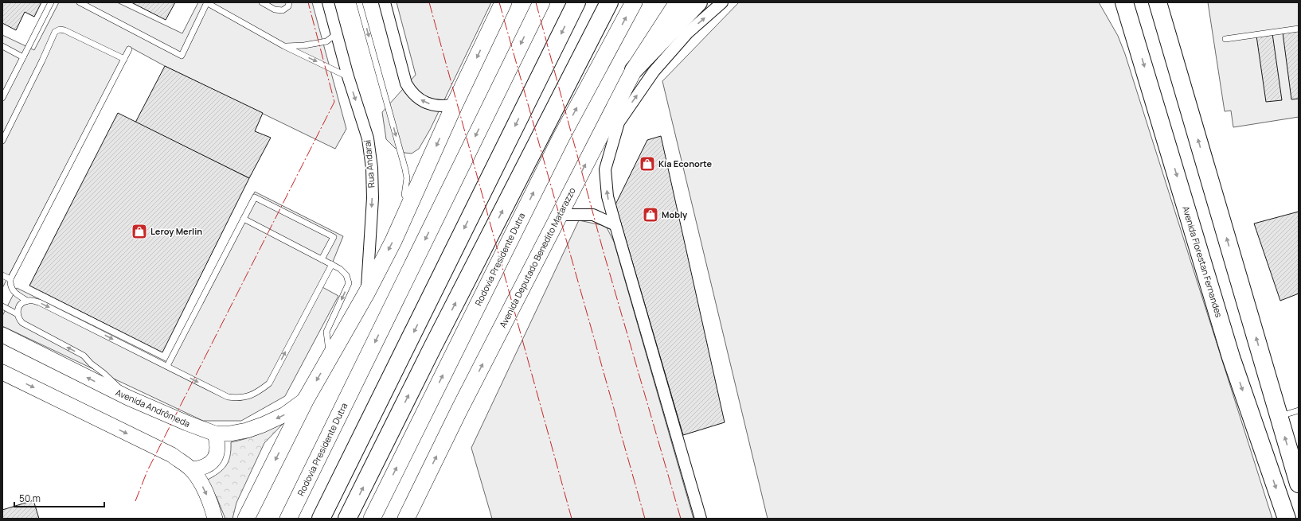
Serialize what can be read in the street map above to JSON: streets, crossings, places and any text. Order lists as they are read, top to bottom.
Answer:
{
  "streets": {
    "highway": ["Avenida Florestan Fernandes"],
    "main road": ["Avenida Deputado Benedito Matarazzo", "Rodovia Presidente Dutra", "Avenida Andrômeda"],
    "street": ["Rua Andaraí"]
  },
  "one_way": ["Rua Andaraí"],
  "places": {
    "shop": ["Kia Econorte", "Mobly", "Leroy Merlin"]
  },
  "scale_bar": "50 m"
}
